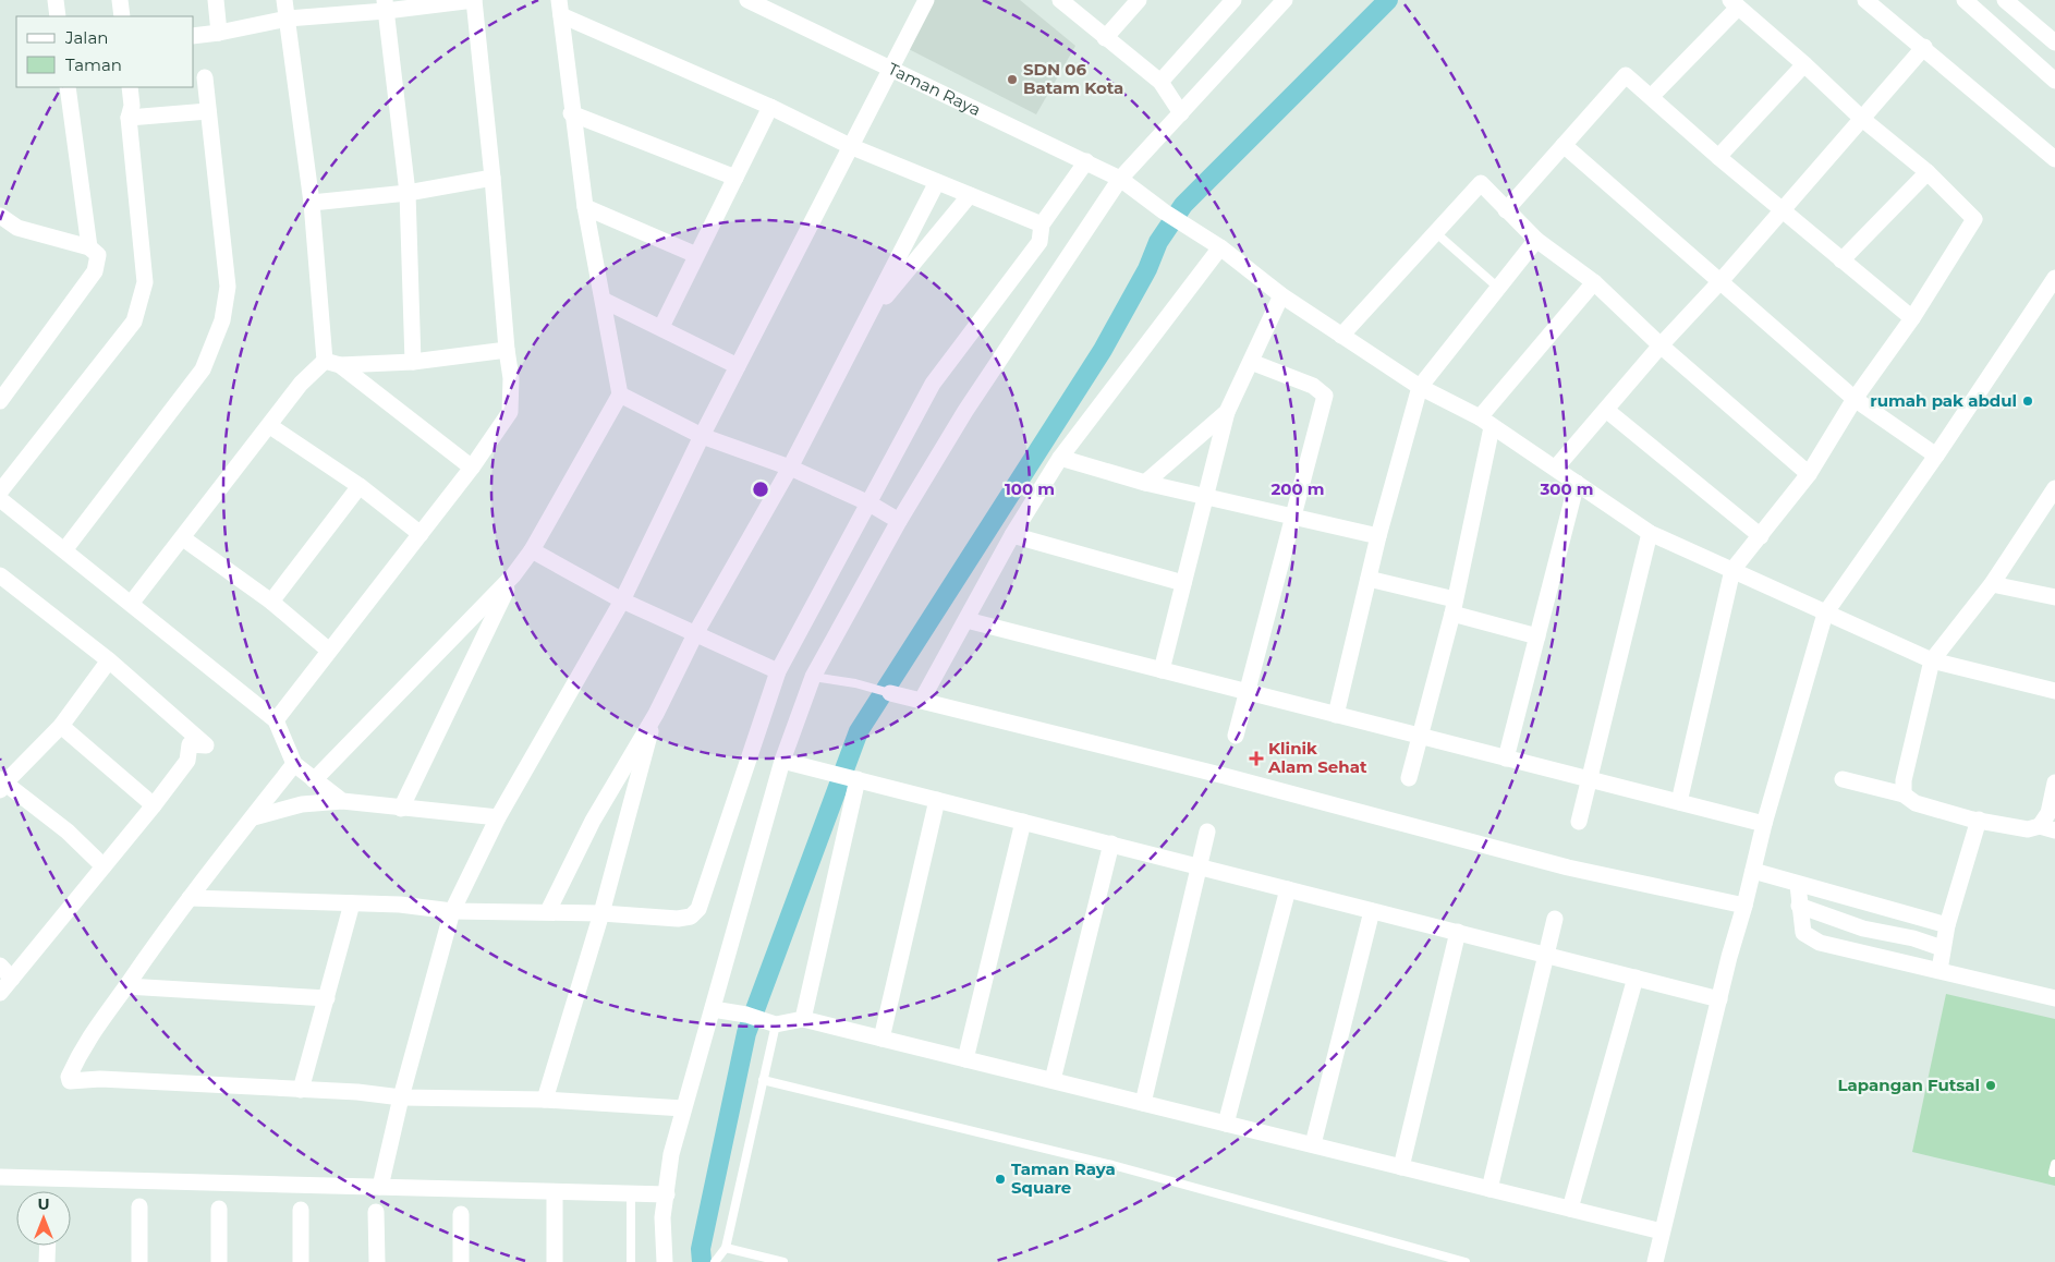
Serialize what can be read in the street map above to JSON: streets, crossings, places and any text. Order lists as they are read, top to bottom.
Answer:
{
  "streets": {
    "street": ["Taman Raya"]
  },
  "places": {
    "other": [
      "SDN 06 Batam Kota",
      "rumah pak abdul",
      "Lapangan Futsal",
      "Taman Raya Square"
    ],
    "health": ["Klinik Alam Sehat"]
  },
  "legend": ["Jalan", "Taman"],
  "north": "top",
  "rings": ["100 m", "200 m", "300 m"]
}
